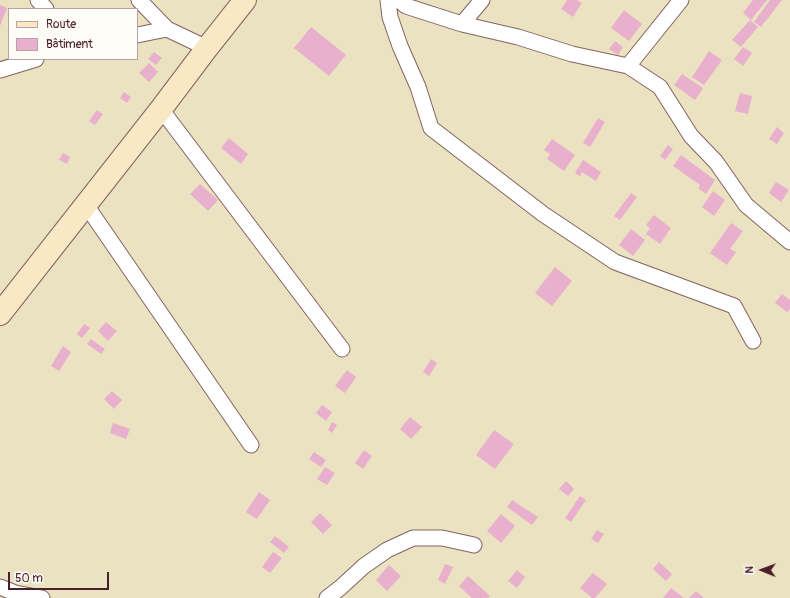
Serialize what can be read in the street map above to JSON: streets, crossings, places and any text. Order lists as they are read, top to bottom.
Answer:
{
  "legend": ["Route", "Bâtiment"],
  "scale_bar": "50 m",
  "north": "left"
}
